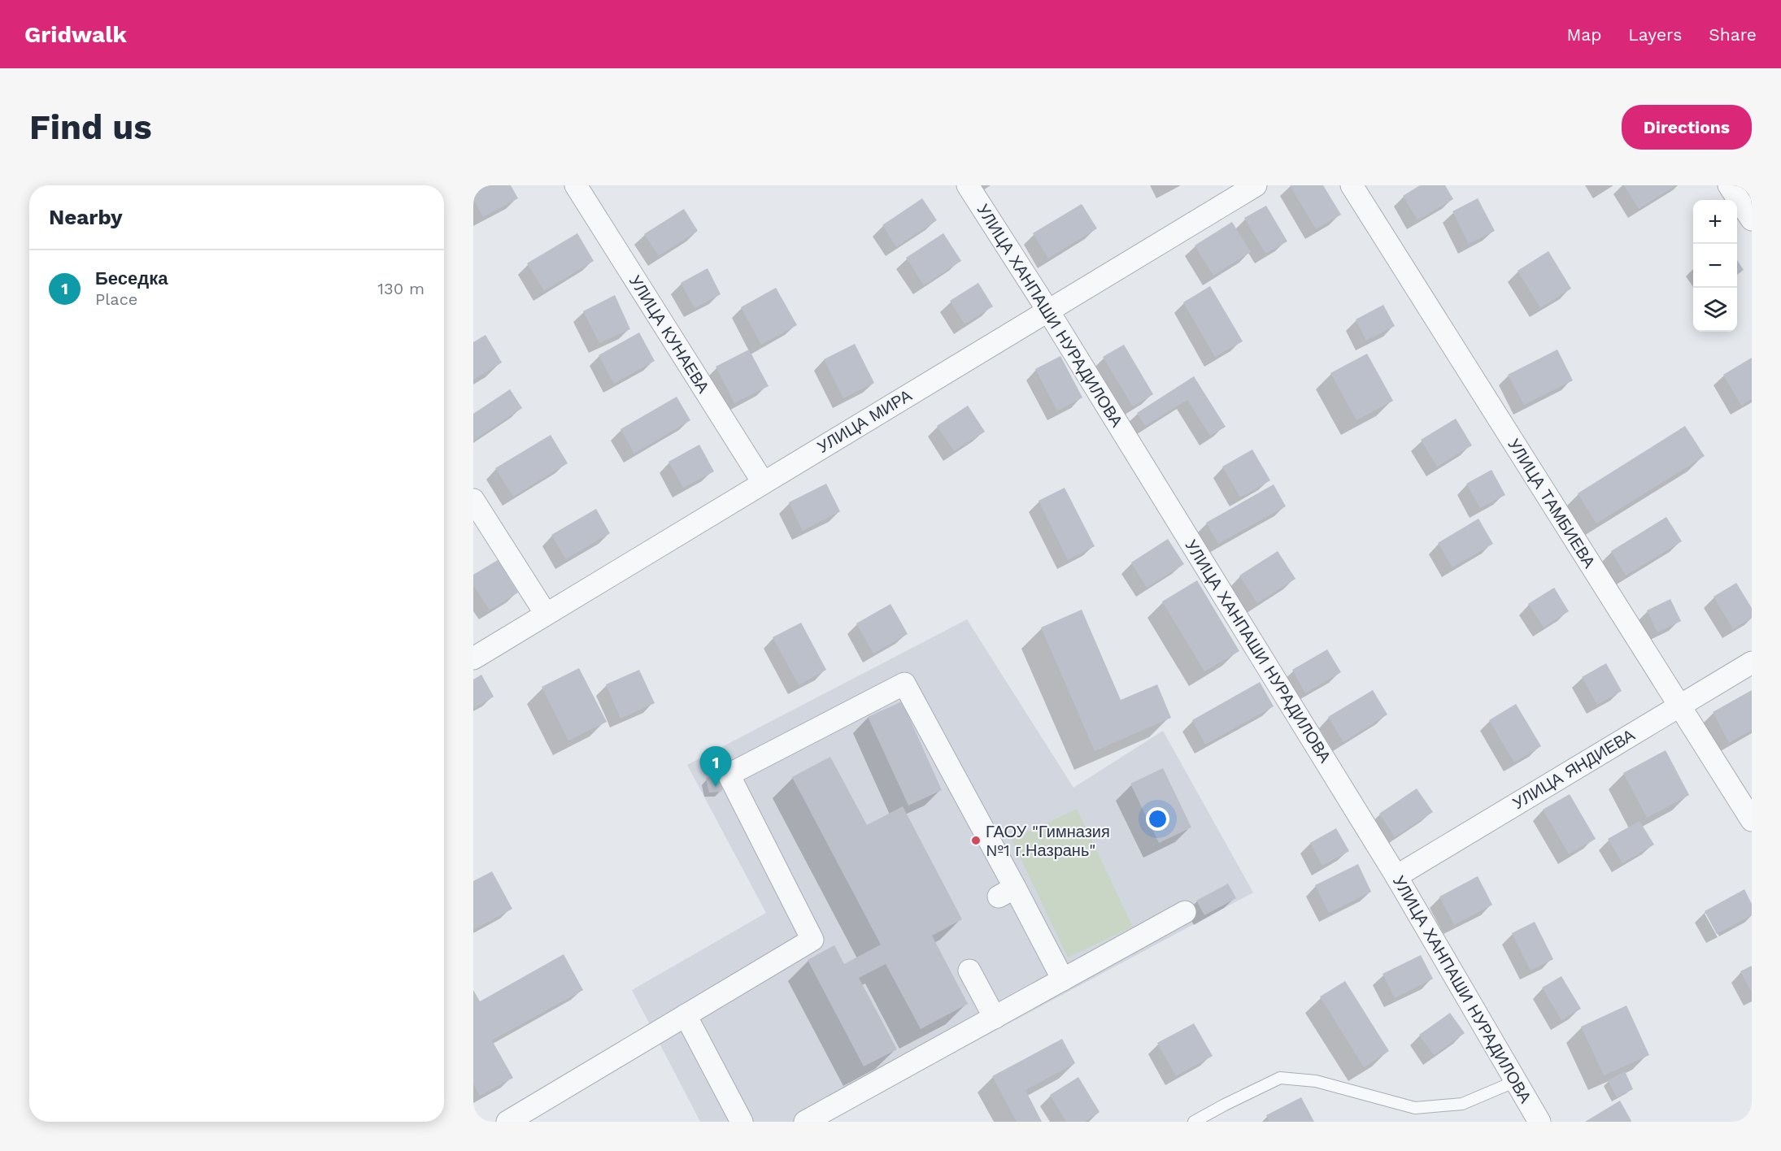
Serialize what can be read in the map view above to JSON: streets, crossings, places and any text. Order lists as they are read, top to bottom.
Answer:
{
  "streets": {
    "street": [
      "УЛИЦА ХАНПАШИ НУРАДИЛОВА",
      "УЛИЦА КУНАЕВА",
      "УЛИЦА МИРА",
      "УЛИЦА ТАМБИЕВА",
      "УЛИЦА ЯНДИЕВА"
    ]
  },
  "crossings": [
    ["УЛИЦА ХАНПАШИ НУРАДИЛОВА", "УЛИЦА МИРА"],
    ["УЛИЦА ХАНПАШИ НУРАДИЛОВА", "УЛИЦА ЯНДИЕВА"],
    ["УЛИЦА КУНАЕВА", "УЛИЦА МИРА"],
    ["УЛИЦА ТАМБИЕВА", "УЛИЦА ЯНДИЕВА"]
  ],
  "places": ["ГАОУ \"Гимназия №1 г.Назрань\""],
  "page": {
    "header": "Gridwalk",
    "nav": ["Map", "Layers", "Share"],
    "buttons": "Directions",
    "title": "Find us",
    "heading": "Nearby",
    "map_buttons": ["+", "−"],
    "list": [
      {
        "mark": "1",
        "name": "Беседка",
        "note": "Place",
        "value": "130 m"
      }
    ],
    "pins": "1"
  }
}
